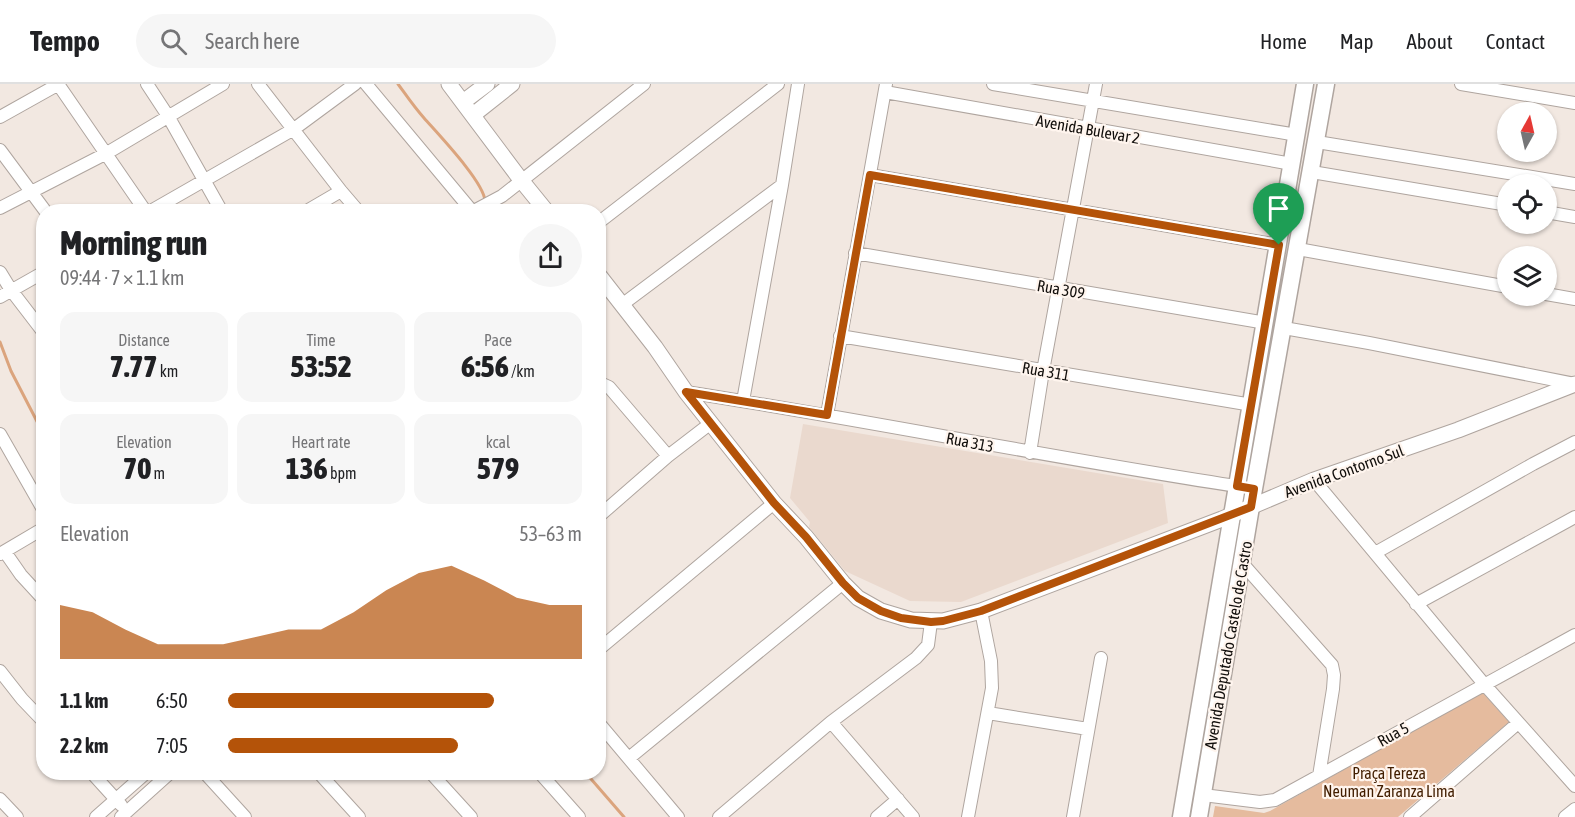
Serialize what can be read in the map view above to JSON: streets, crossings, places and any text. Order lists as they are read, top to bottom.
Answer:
{
  "streets": {
    "main road": ["Avenida Deputado Castelo de Castro"],
    "street": [
      "Avenida Bulevar 2",
      "Rua 309",
      "Rua 311",
      "Rua 313",
      "Avenida Contorno Sul",
      "Rua 5"
    ]
  },
  "crossings": [
    ["Avenida Bulevar 2", "Avenida Deputado Castelo de Castro"],
    ["Rua 309", "Avenida Deputado Castelo de Castro"],
    ["Rua 311", "Avenida Deputado Castelo de Castro"],
    ["Rua 313", "Avenida Contorno Sul"],
    ["Rua 313", "Avenida Deputado Castelo de Castro"],
    ["Avenida Contorno Sul", "Avenida Deputado Castelo de Castro"],
    ["Avenida Deputado Castelo de Castro", "Rua 5"]
  ],
  "parks": ["Praça Tereza Neuman Zaranza Lima"],
  "north": "top",
  "page": {
    "header": "Tempo",
    "search": "Search here",
    "nav": [
      "Home",
      "Map",
      "About",
      "Contact"
    ],
    "heading": ["Morning run", "09:44 · 7 × 1.1 km"],
    "stats": [
      ["Distance", "7.77 km"],
      ["Time", "53:52"],
      ["Pace", "6:56 /km"],
      ["Elevation", "70 m"],
      ["Heart rate", "136 bpm"],
      ["kcal", "579"]
    ],
    "chart": ["Elevation", "53–63 m"],
    "list": [
      {
        "name": "1.1 km",
        "note": "6:50"
      },
      {
        "name": "2.2 km",
        "note": "7:05"
      }
    ]
  }
}
